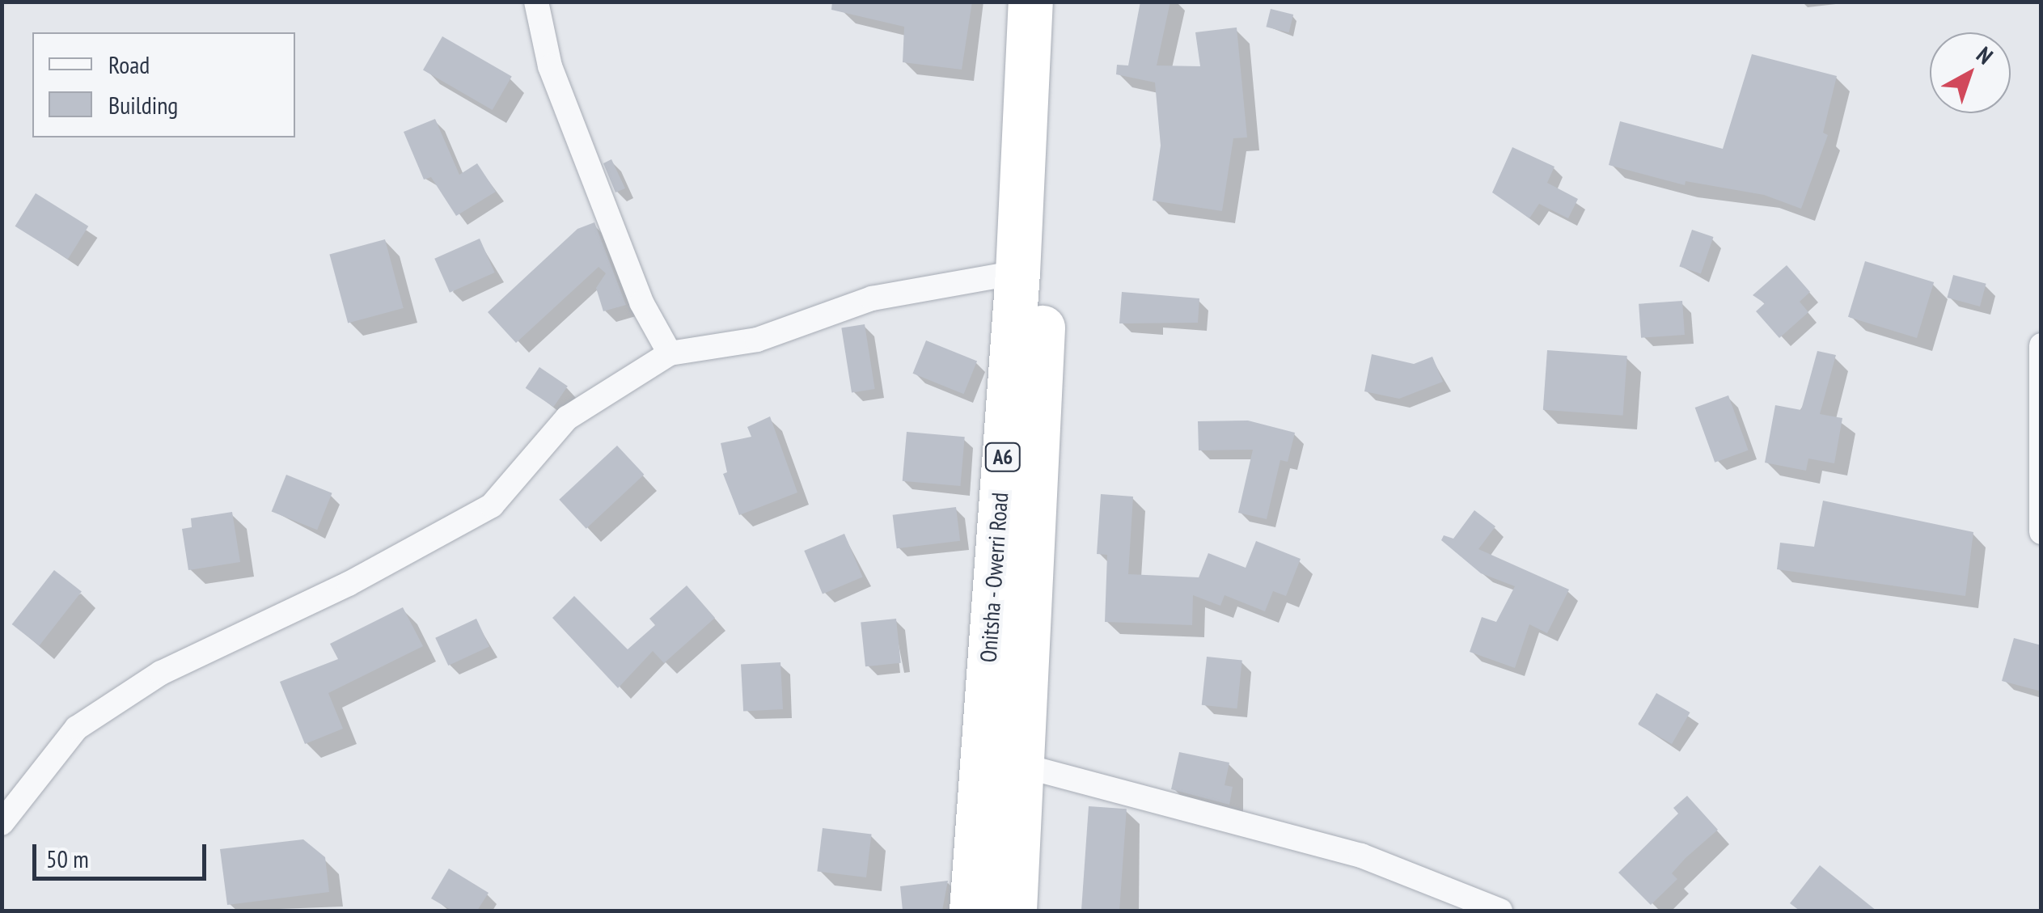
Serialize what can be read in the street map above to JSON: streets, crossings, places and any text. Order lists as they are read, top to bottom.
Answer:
{
  "streets": {
    "highway": ["A6", "Onitsha - Owerri Road"]
  },
  "legend": ["Road", "Building"],
  "scale_bar": "50 m",
  "north": "top right"
}
